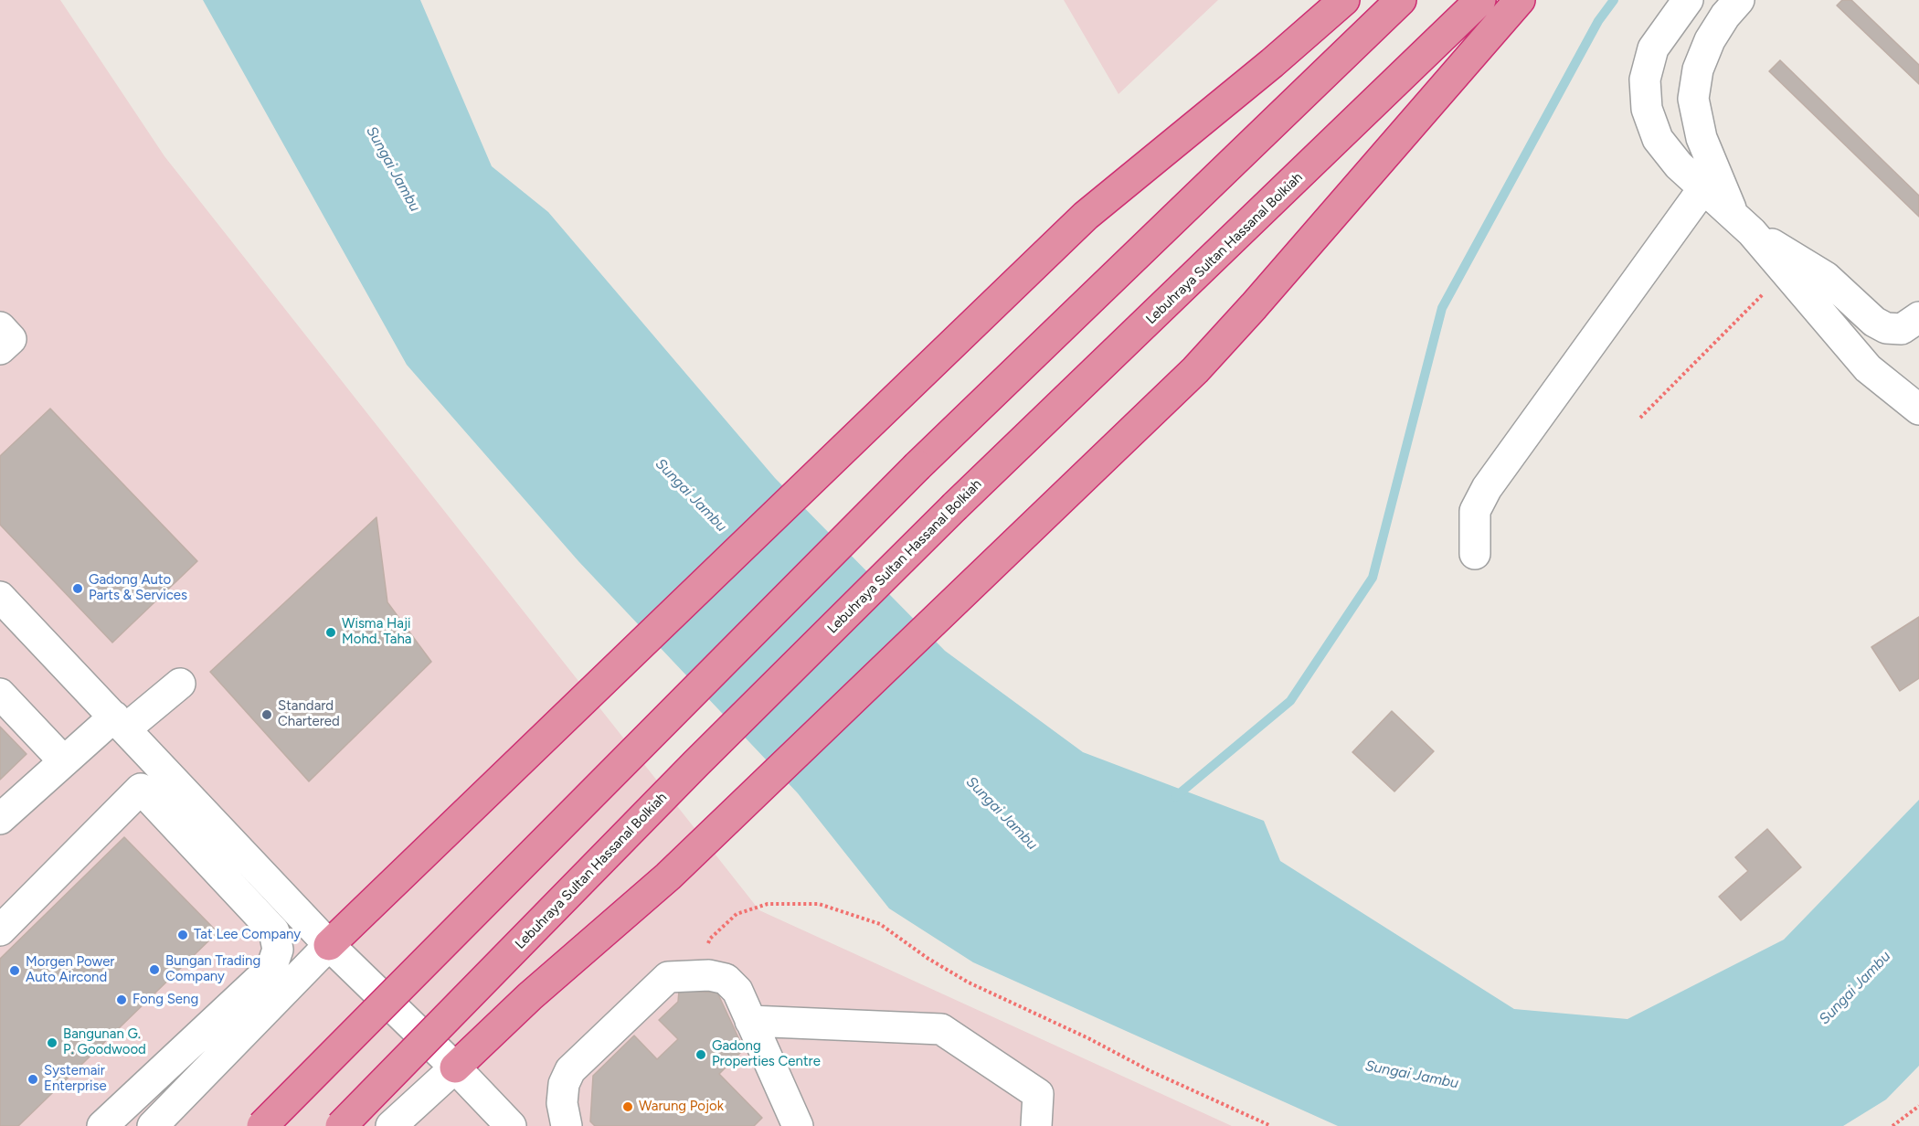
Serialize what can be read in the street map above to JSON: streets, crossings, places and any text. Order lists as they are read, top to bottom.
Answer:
{
  "streets": {
    "highway": ["Lebuhraya Sultan Hassanal Bolkiah"]
  },
  "water": ["Sungai Jambu"],
  "places": [
    "Gadong Auto Parts & Services",
    "Wisma Haji Mohd. Taha",
    "Standard Chartered",
    "Tat Lee Company",
    "Bungan Trading Company",
    "Morgen Power Auto Aircond",
    "Fong Seng",
    "Bangunan G. P. Goodwood",
    "Gadong Properties Centre",
    "Systemair Enterprise",
    "Warung Pojok"
  ]
}
